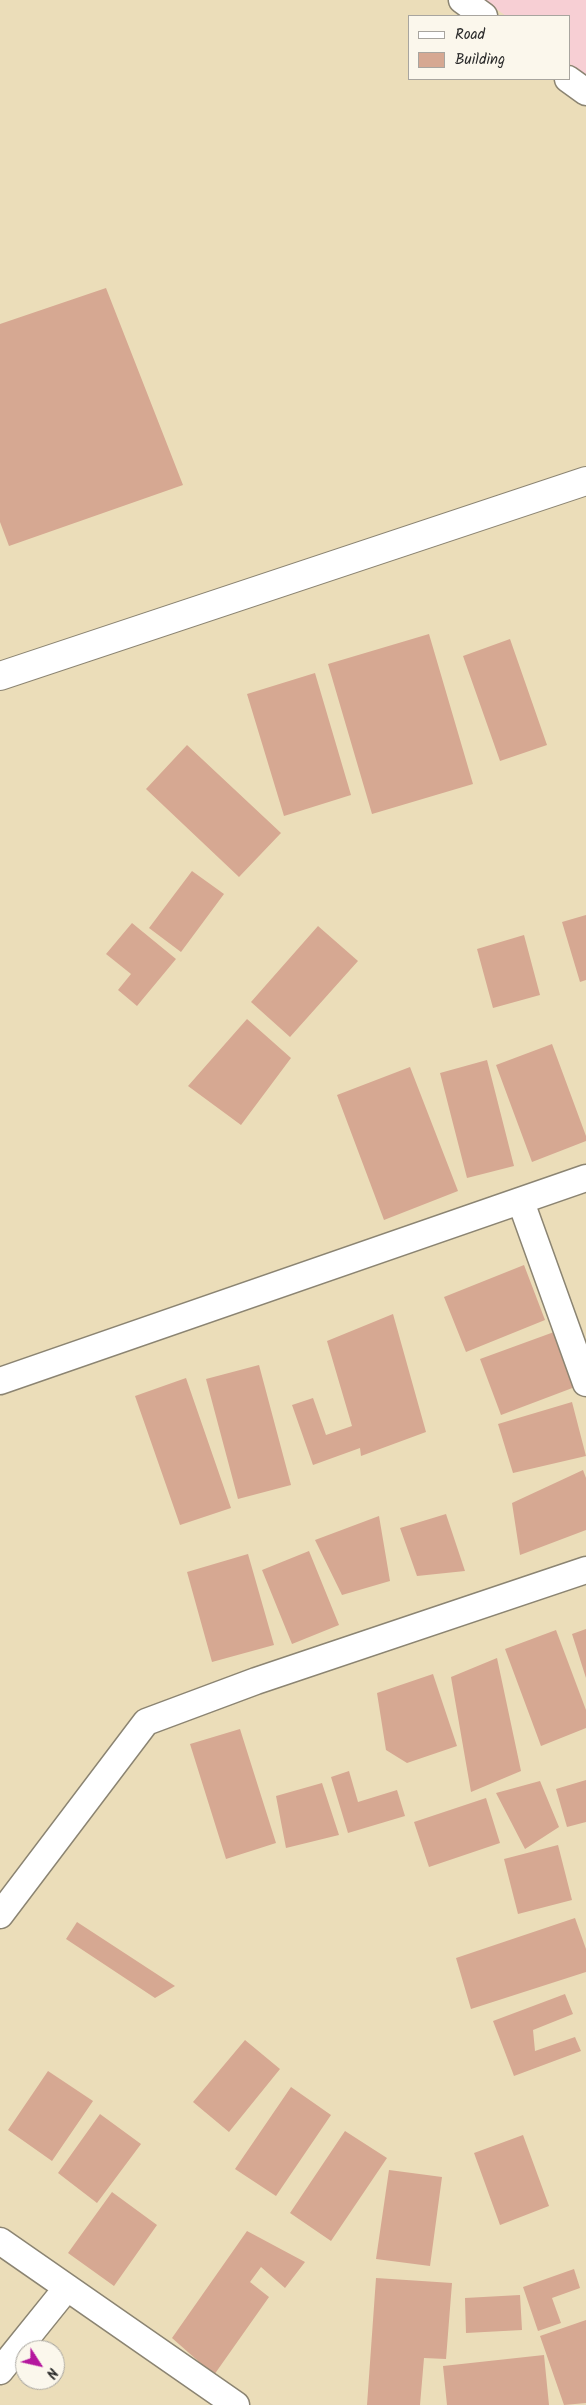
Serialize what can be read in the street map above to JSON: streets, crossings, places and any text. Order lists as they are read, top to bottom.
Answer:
{
  "legend": ["Road", "Building"],
  "north": "bottom right"
}
